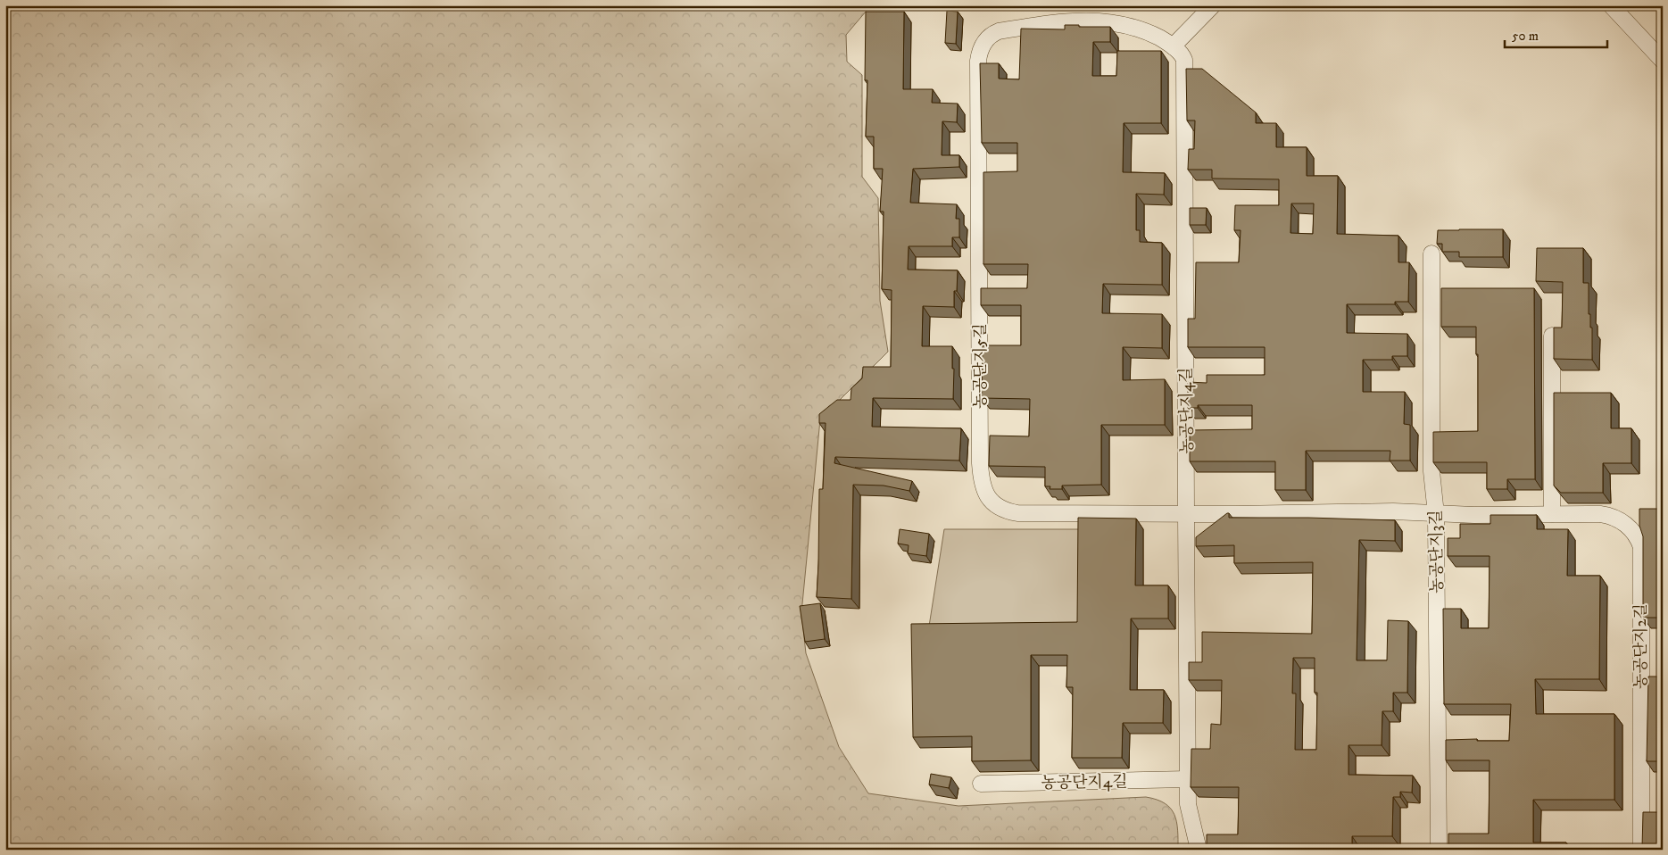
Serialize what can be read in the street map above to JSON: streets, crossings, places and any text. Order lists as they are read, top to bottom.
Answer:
{
  "streets": {
    "street": [
      "농공단지5길",
      "농공단지4길",
      "농공단지3길",
      "농공단지2길"
    ]
  },
  "crossings": [
    ["농공단지5길", "농공단지4길"],
    ["농공단지5길", "농공단지3길"],
    ["농공단지5길", "농공단지2길"],
    ["농공단지3길", "농공단지2길"]
  ],
  "scale_bar": "50 m"
}
